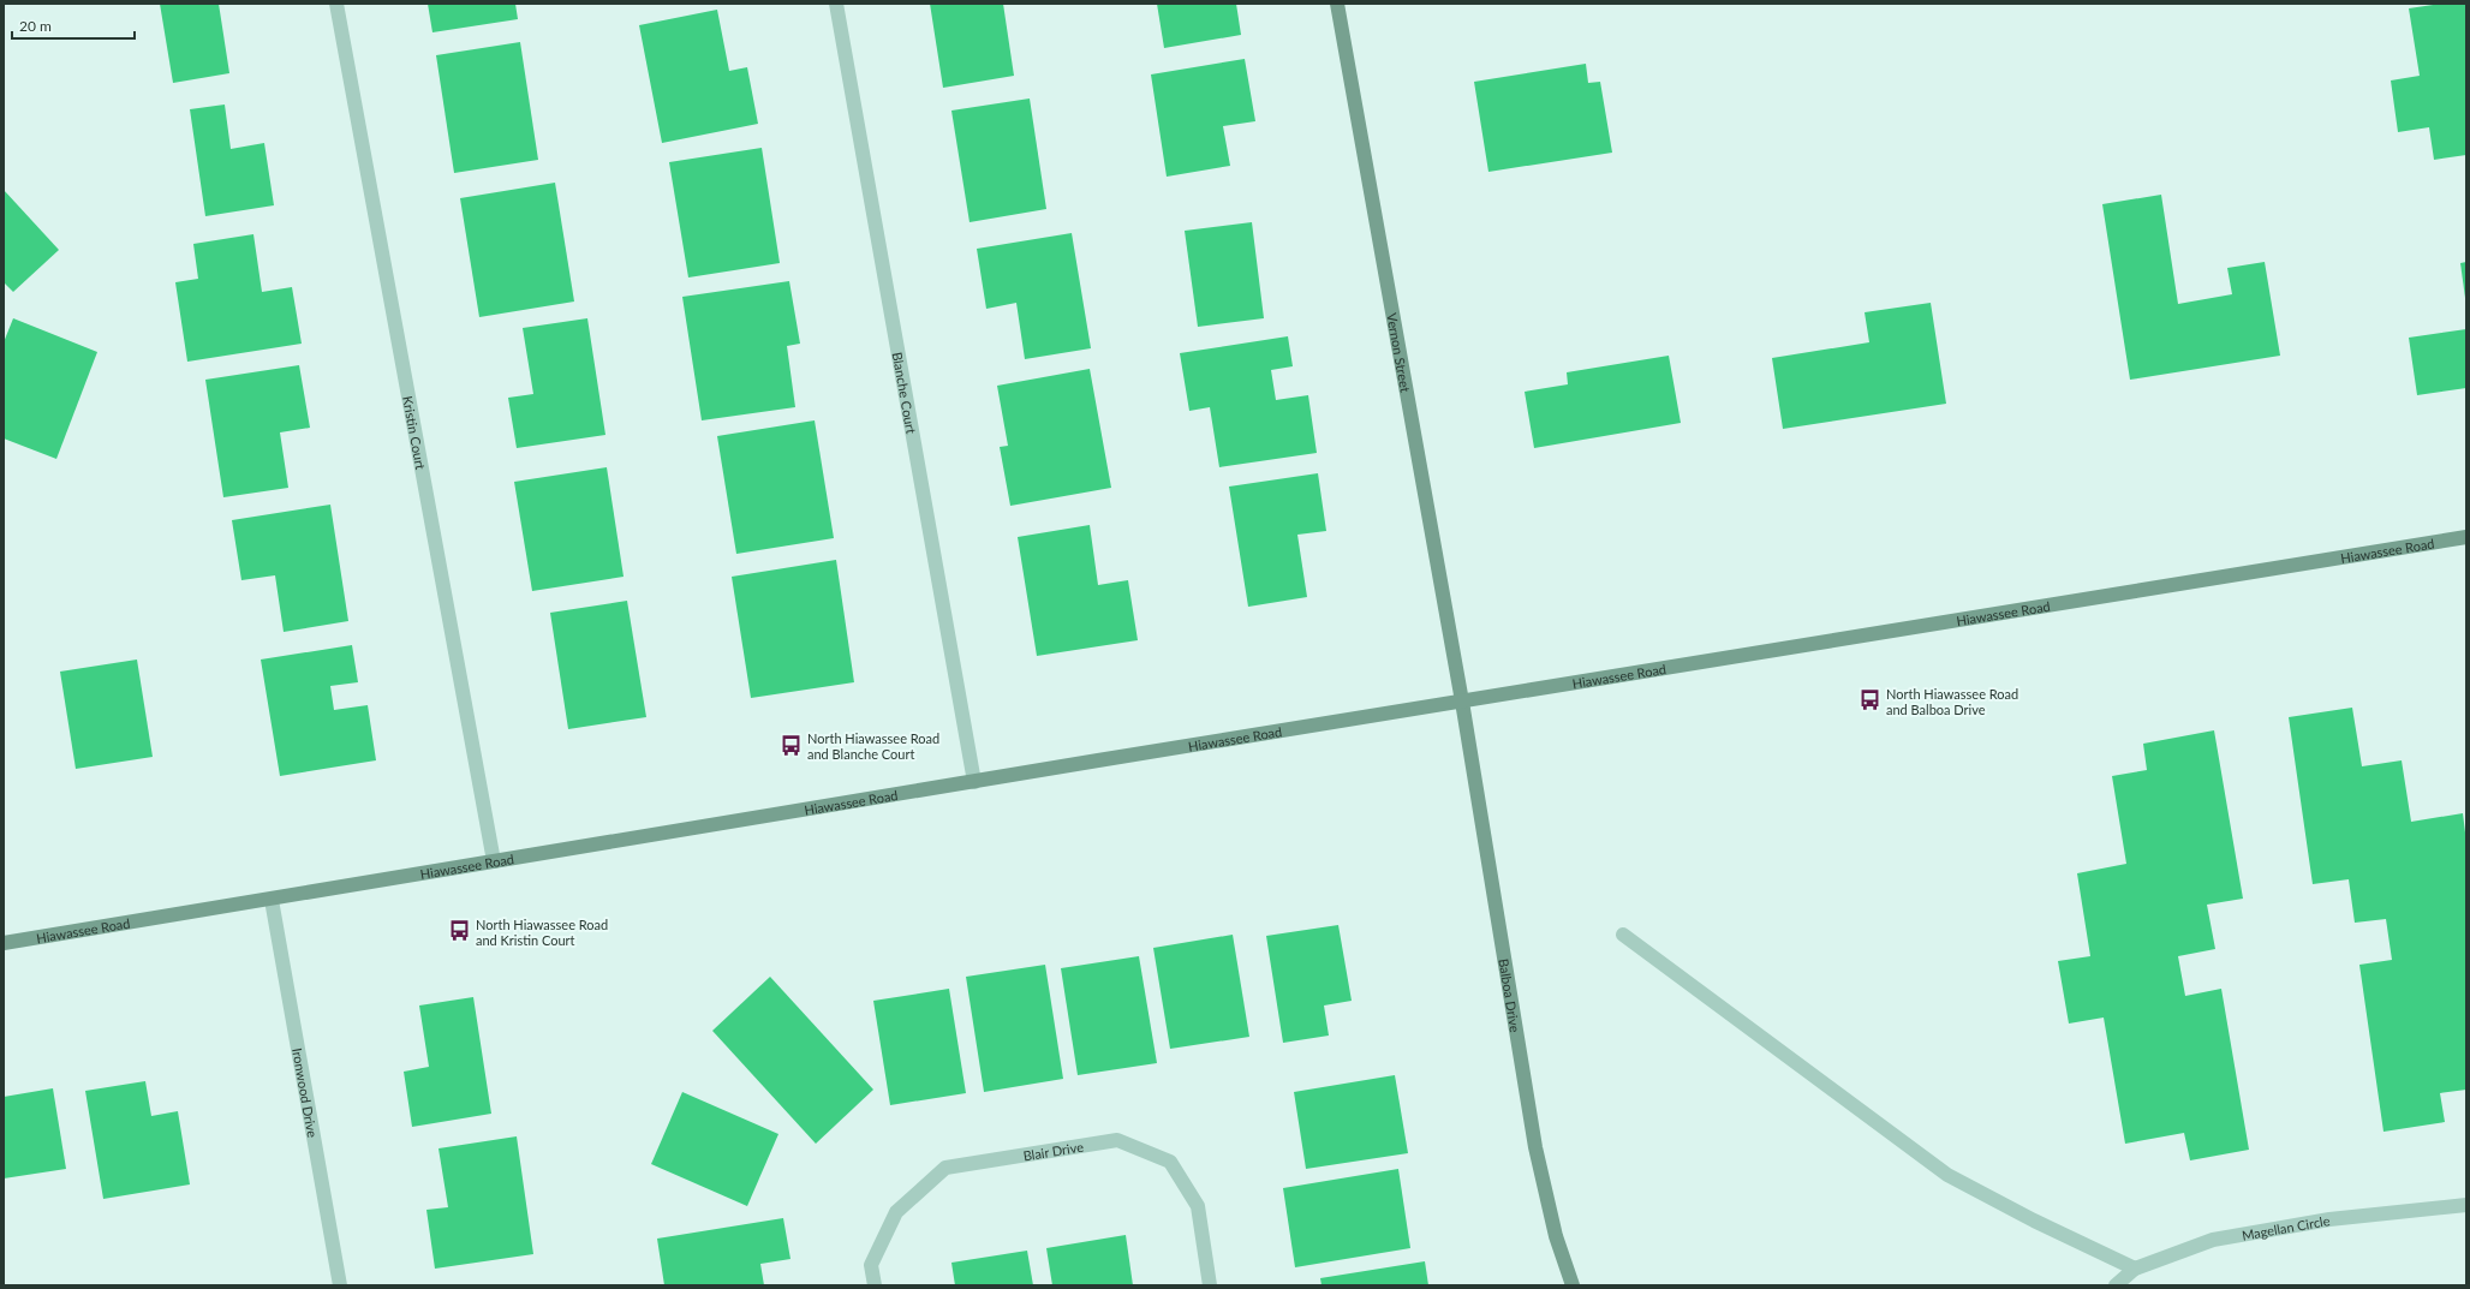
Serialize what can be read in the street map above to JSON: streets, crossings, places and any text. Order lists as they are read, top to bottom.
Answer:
{
  "streets": {
    "main road": ["Vernon Street", "Hiawassee Road", "Balboa Drive"],
    "street": [
      "Blanche Court",
      "Kristin Court",
      "Ironwood Drive",
      "Blair Drive",
      "Magellan Circle"
    ]
  },
  "crossings": [
    ["Vernon Street", "Hiawassee Road"],
    ["Vernon Street", "Balboa Drive"],
    ["Blanche Court", "Hiawassee Road"],
    ["Kristin Court", "Hiawassee Road"],
    ["Hiawassee Road", "Balboa Drive"],
    ["Hiawassee Road", "Ironwood Drive"]
  ],
  "places": {
    "bus stop": ["North Hiawassee Road and Balboa Drive", "North Hiawassee Road and Blanche Court", "North Hiawassee Road and Kristin Court"]
  },
  "scale_bar": "20 m"
}
